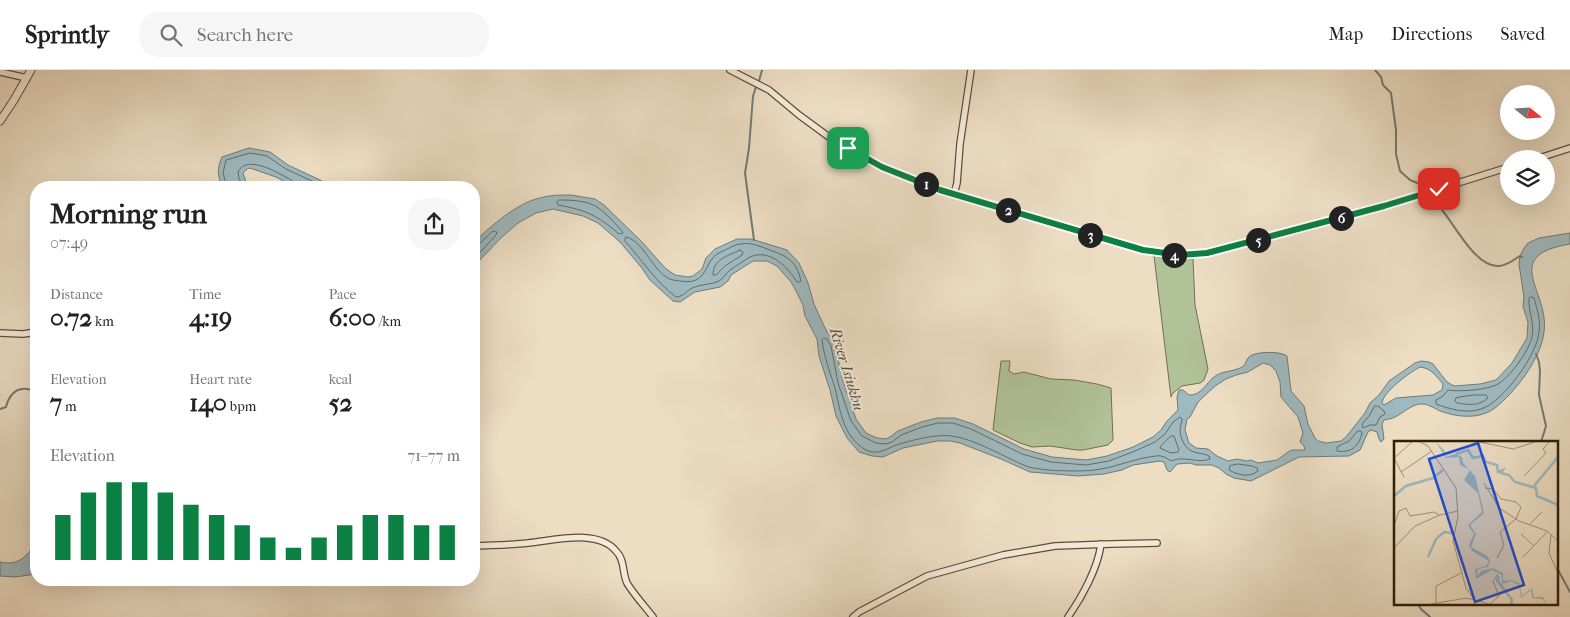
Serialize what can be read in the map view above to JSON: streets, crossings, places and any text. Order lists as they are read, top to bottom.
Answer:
{
  "water": ["River Isiukhu"],
  "north": "right",
  "page": {
    "header": "Sprintly",
    "search": "Search here",
    "nav": ["Map", "Directions", "Saved"],
    "pins": [
      "1",
      "2",
      "6",
      "3",
      "5",
      "4"
    ],
    "heading": ["Morning run", "07:49"],
    "stats": [
      ["Distance", "0.72 km"],
      ["Time", "4:19"],
      ["Pace", "6:00 /km"],
      ["Elevation", "7 m"],
      ["Heart rate", "140 bpm"],
      ["kcal", "52"]
    ],
    "chart": ["Elevation", "71–77 m"]
  }
}
